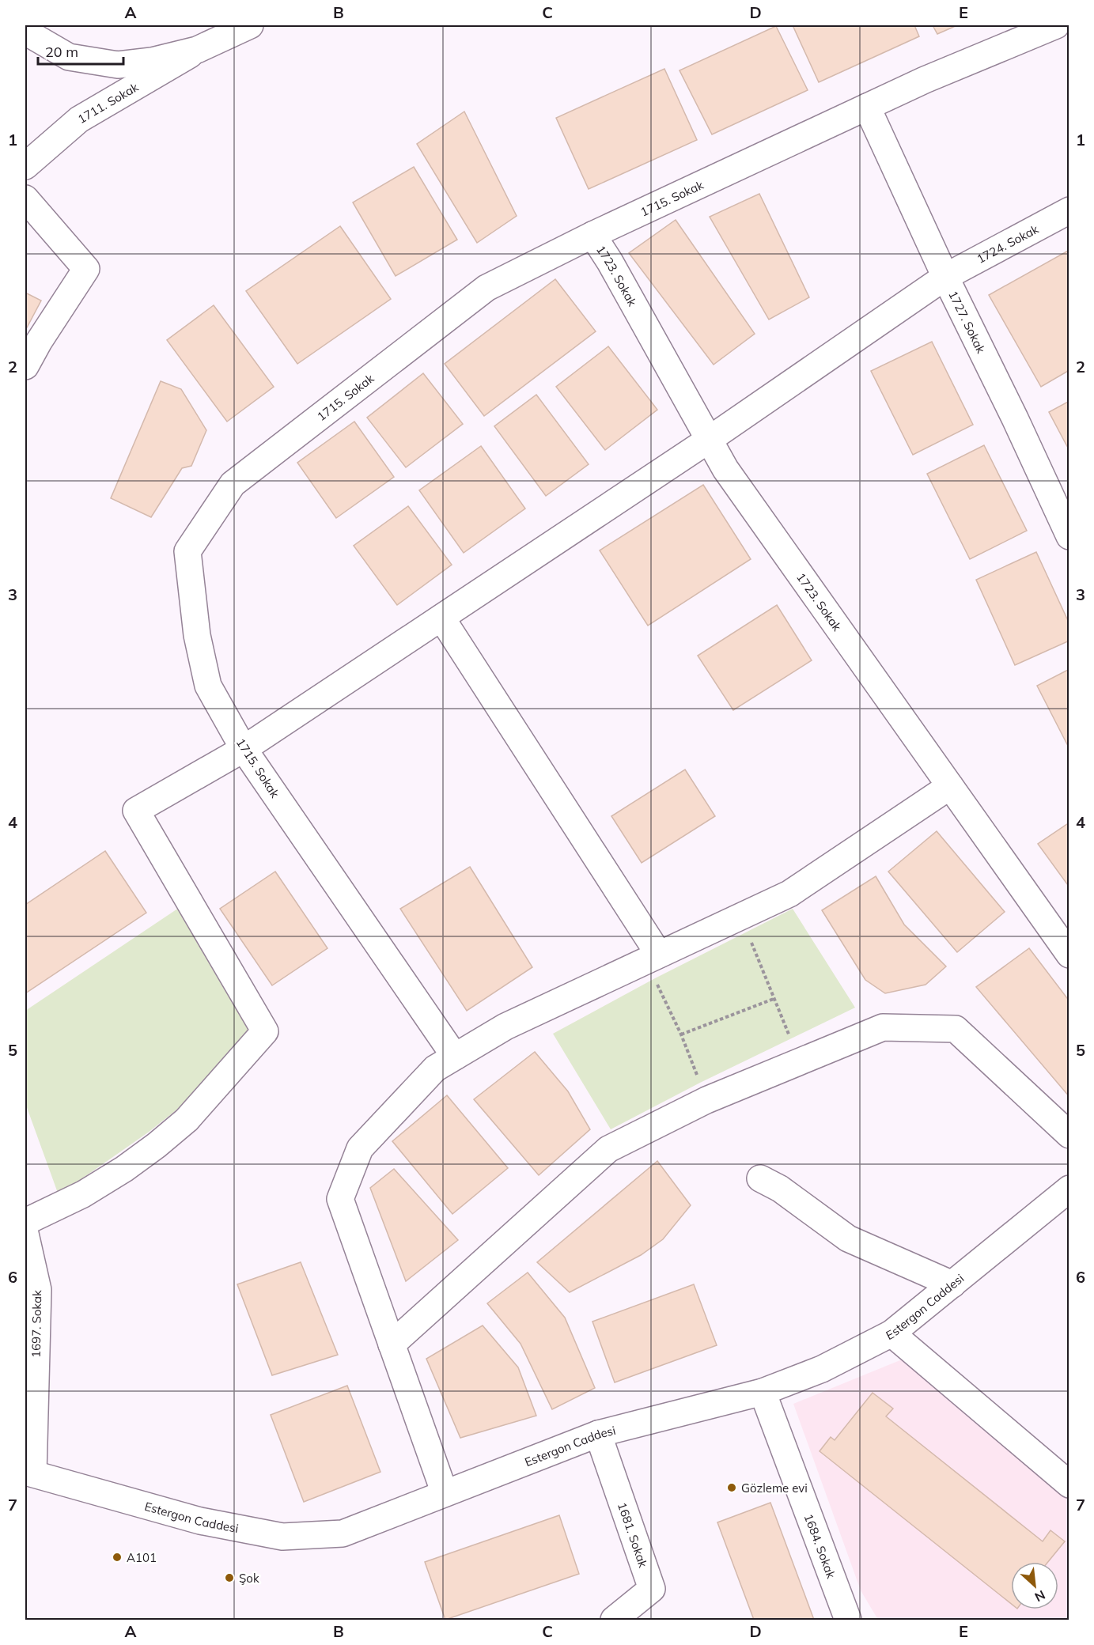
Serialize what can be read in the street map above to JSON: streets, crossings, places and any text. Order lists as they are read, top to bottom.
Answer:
{
  "streets": {
    "street": [
      "1711. Sokak",
      "1715. Sokak",
      "1724. Sokak",
      "1723. Sokak",
      "1727. Sokak",
      "Estergon Caddesi",
      "1697. Sokak",
      "1681. Sokak",
      "1684. Sokak"
    ]
  },
  "crossings": [
    ["1715. Sokak", "1724. Sokak"],
    ["1715. Sokak", "1723. Sokak"],
    ["1715. Sokak", "1727. Sokak"],
    ["1724. Sokak", "1723. Sokak"],
    ["1724. Sokak", "1727. Sokak"],
    ["Estergon Caddesi", "1697. Sokak"],
    ["Estergon Caddesi", "1681. Sokak"],
    ["Estergon Caddesi", "1684. Sokak"]
  ],
  "places": ["Gözleme evi", "A101", "Şok"],
  "scale_bar": "20 m",
  "north": "bottom right",
  "grid": {
    "columns": [
      "A",
      "B",
      "C",
      "D",
      "E"
    ],
    "rows": [
      "1",
      "2",
      "3",
      "4",
      "5",
      "6",
      "7"
    ]
  }
}
